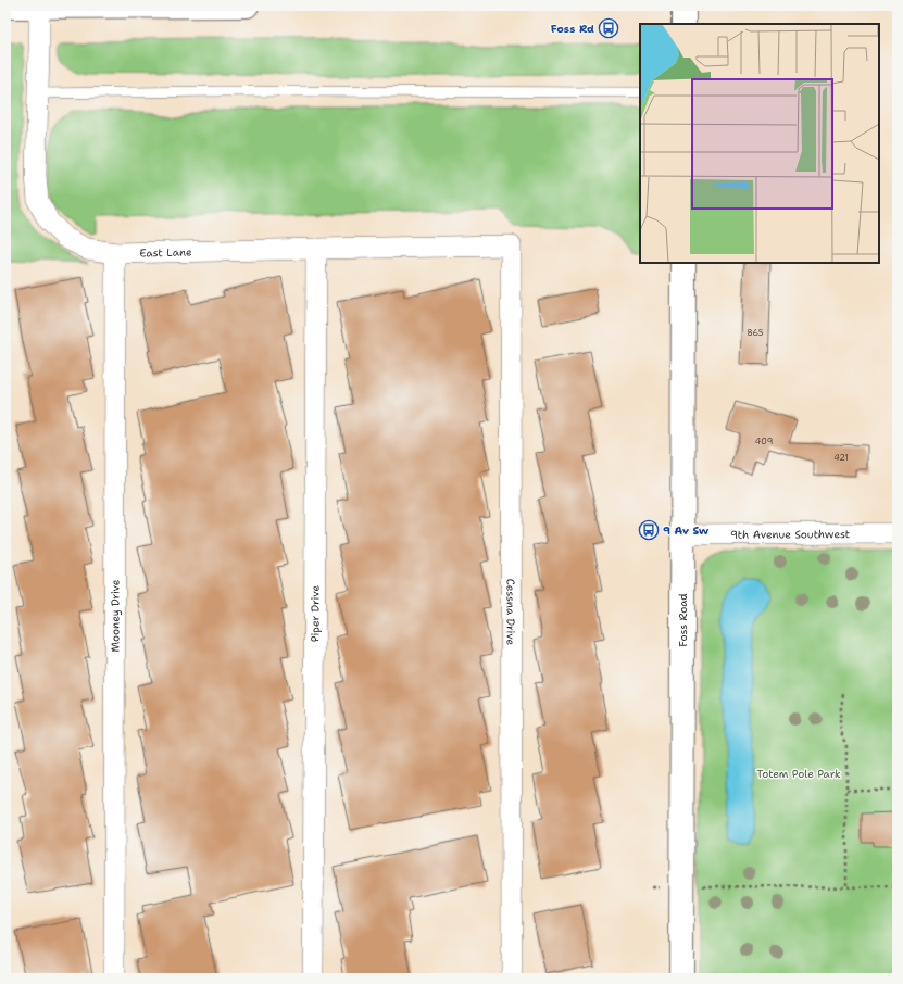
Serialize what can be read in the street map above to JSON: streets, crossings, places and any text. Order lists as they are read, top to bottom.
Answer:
{
  "streets": {
    "street": [
      "East Lane",
      "9th Avenue Southwest",
      "Cessna Drive",
      "Piper Drive",
      "Mooney Drive",
      "Foss Road"
    ]
  },
  "crossings": [
    ["East Lane", "Cessna Drive"],
    ["East Lane", "Piper Drive"],
    ["East Lane", "Mooney Drive"],
    ["9th Avenue Southwest", "Foss Road"]
  ],
  "parks": ["Totem Pole Park"],
  "places": {
    "bus stop": ["Foss Rd", "9 Av Sw"]
  },
  "house_numbers": ["865", "409", "421"]
}
